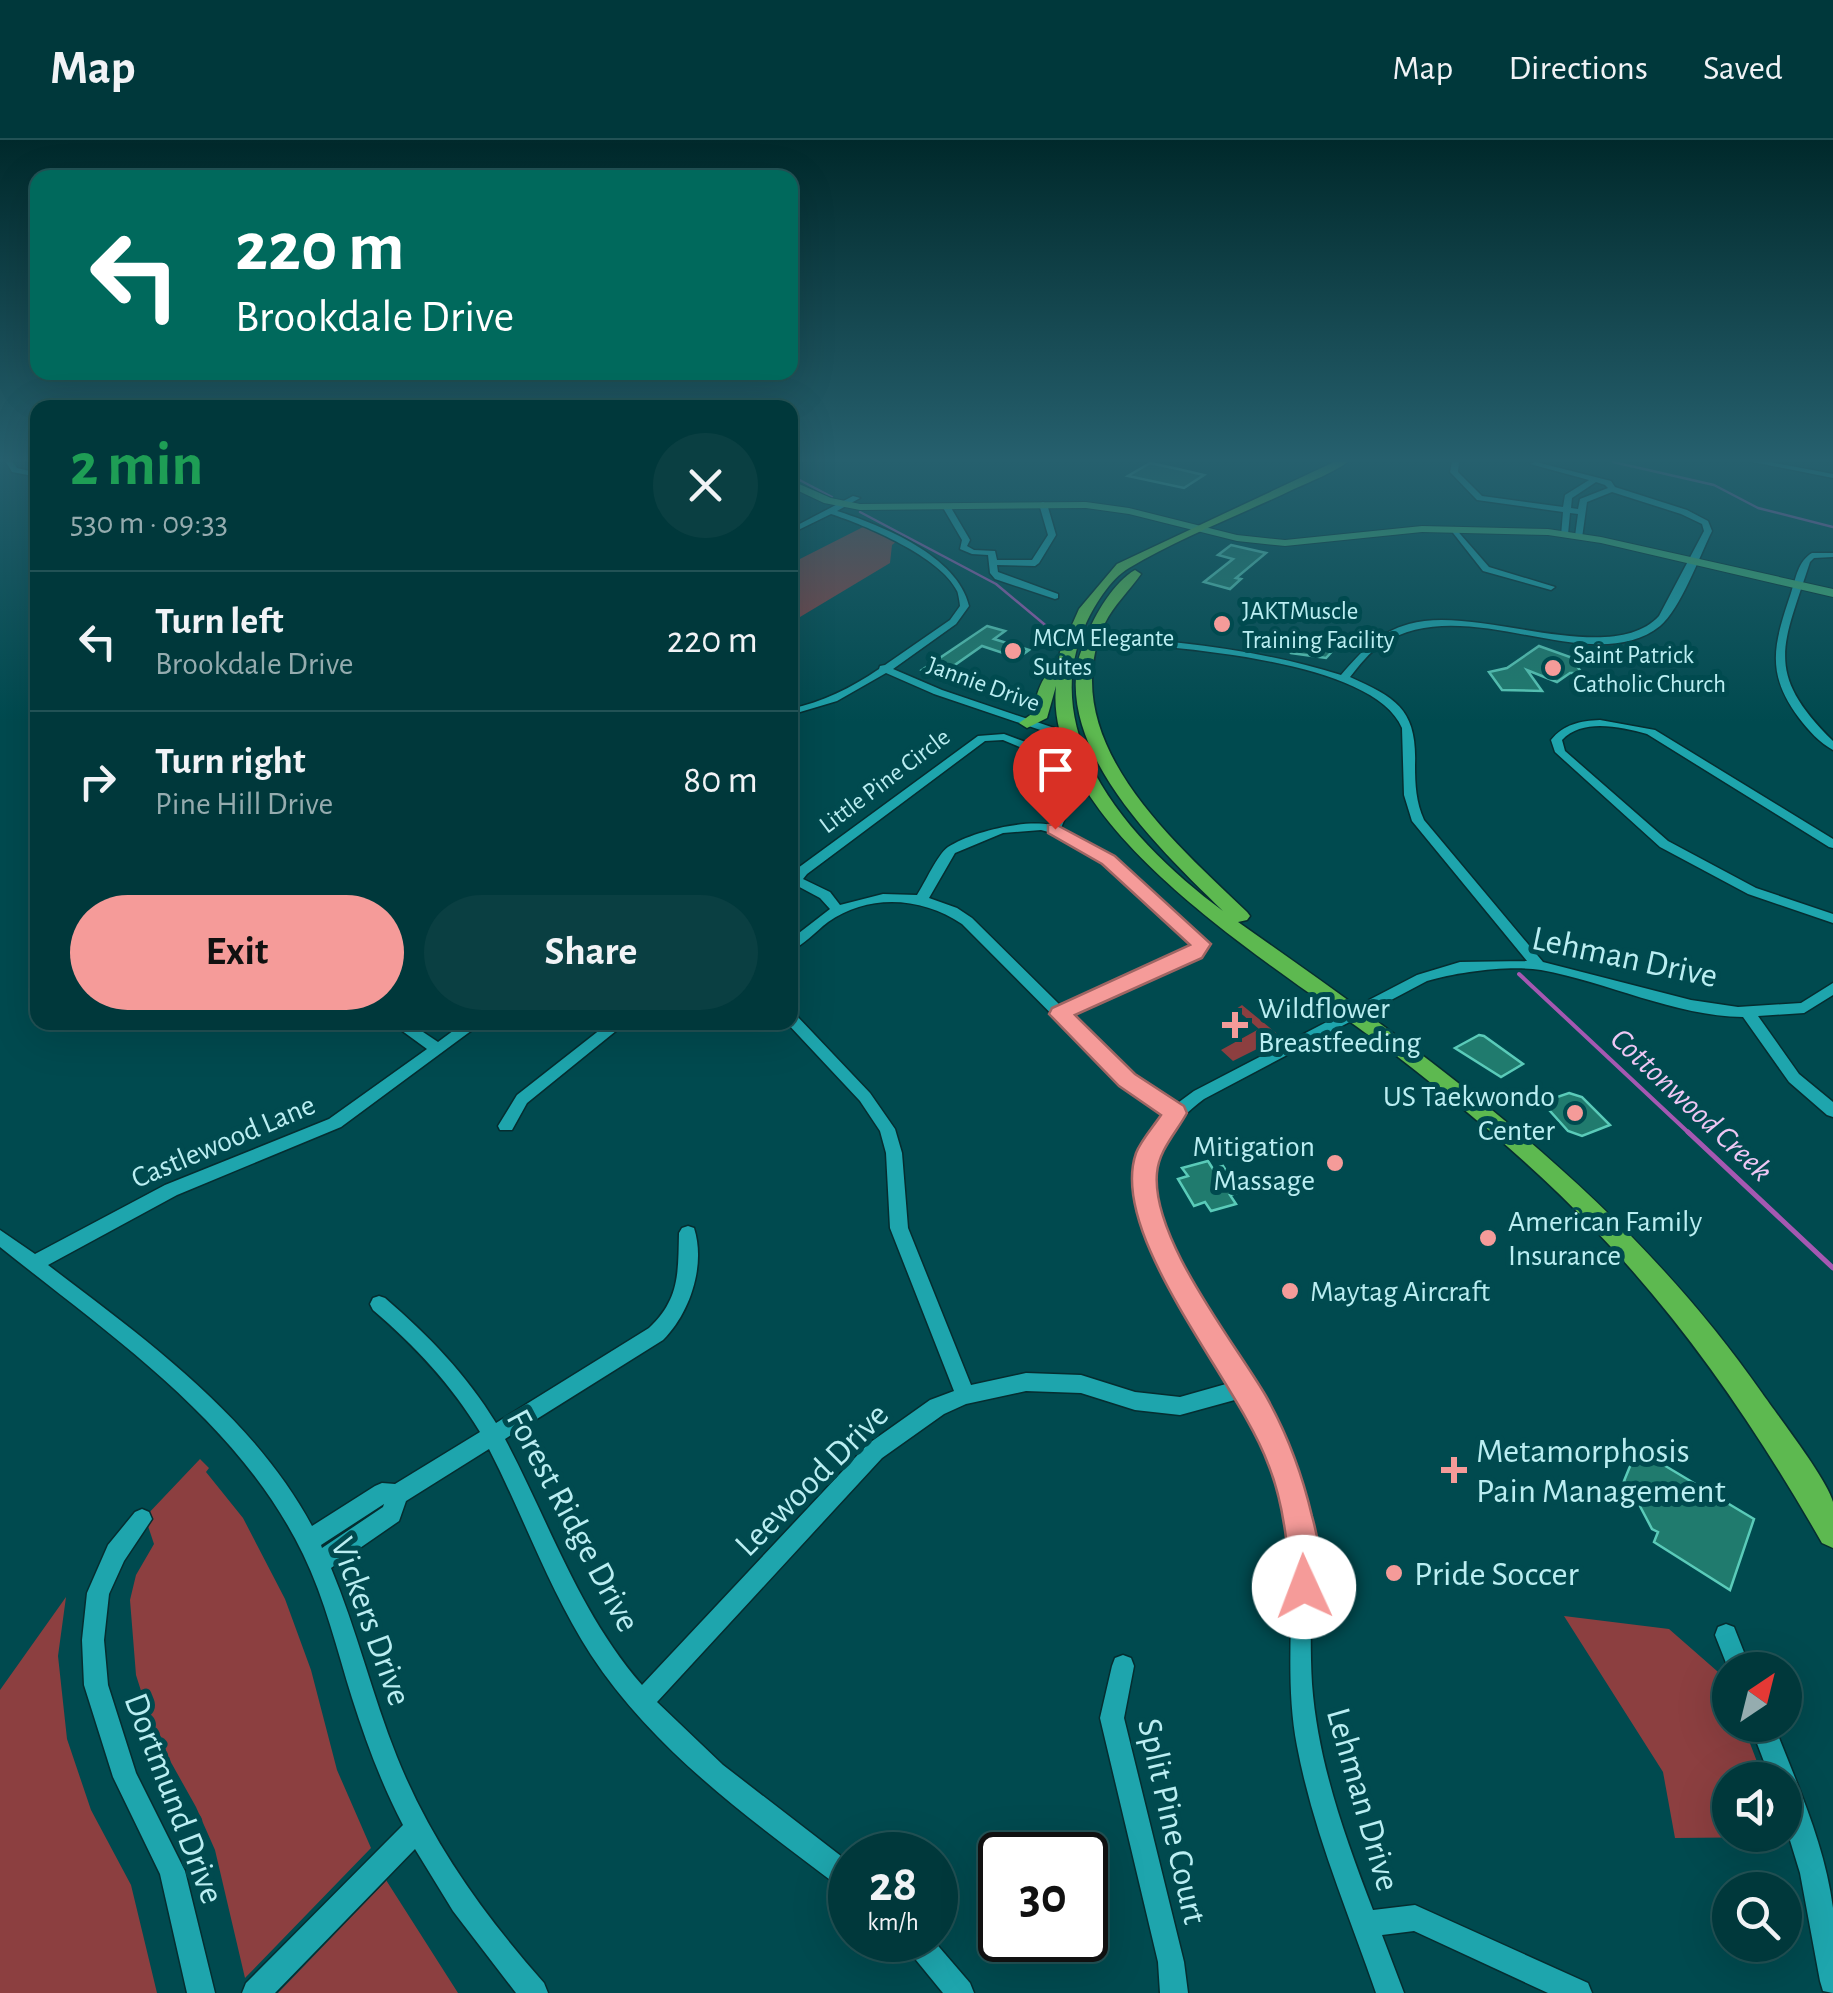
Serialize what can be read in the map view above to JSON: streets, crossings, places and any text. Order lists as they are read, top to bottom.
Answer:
{
  "streets": {
    "street": [
      "Jannie Drive",
      "Little Pine Circle",
      "Lehman Drive",
      "Castlewood Lane",
      "Leewood Drive",
      "Forest Ridge Drive",
      "Vickers Drive",
      "Dortmund Drive",
      "Split Pine Court"
    ]
  },
  "crossings": [
    ["Lehman Drive", "Leewood Drive"],
    ["Castlewood Lane", "Vickers Drive"],
    ["Leewood Drive", "Forest Ridge Drive"]
  ],
  "water": ["Cottonwood Creek"],
  "places": {
    "other": [
      "JAKTMuscle Training Facility",
      "MCM Elegante Suites",
      "Saint Patrick Catholic Church",
      "US Taekwondo Center",
      "Mitigation Massage",
      "American Family Insurance",
      "Maytag Aircraft",
      "Pride Soccer"
    ],
    "health": ["Wildflower Breastfeeding", "Metamorphosis Pain Management"]
  },
  "north": "top right",
  "page": {
    "header": "Map",
    "nav": ["Map", "Directions", "Saved"],
    "turn": ["220 m", "Brookdale Drive"],
    "heading": ["2 min", "530 m · 09:33"],
    "list": [
      {
        "name": "Turn left",
        "note": "Brookdale Drive",
        "value": "220 m"
      },
      {
        "name": "Turn right",
        "note": "Pine Hill Drive",
        "value": "80 m"
      }
    ],
    "buttons": ["Exit", "Share"],
    "speed": "28 km/h",
    "limit": "30"
  }
}
